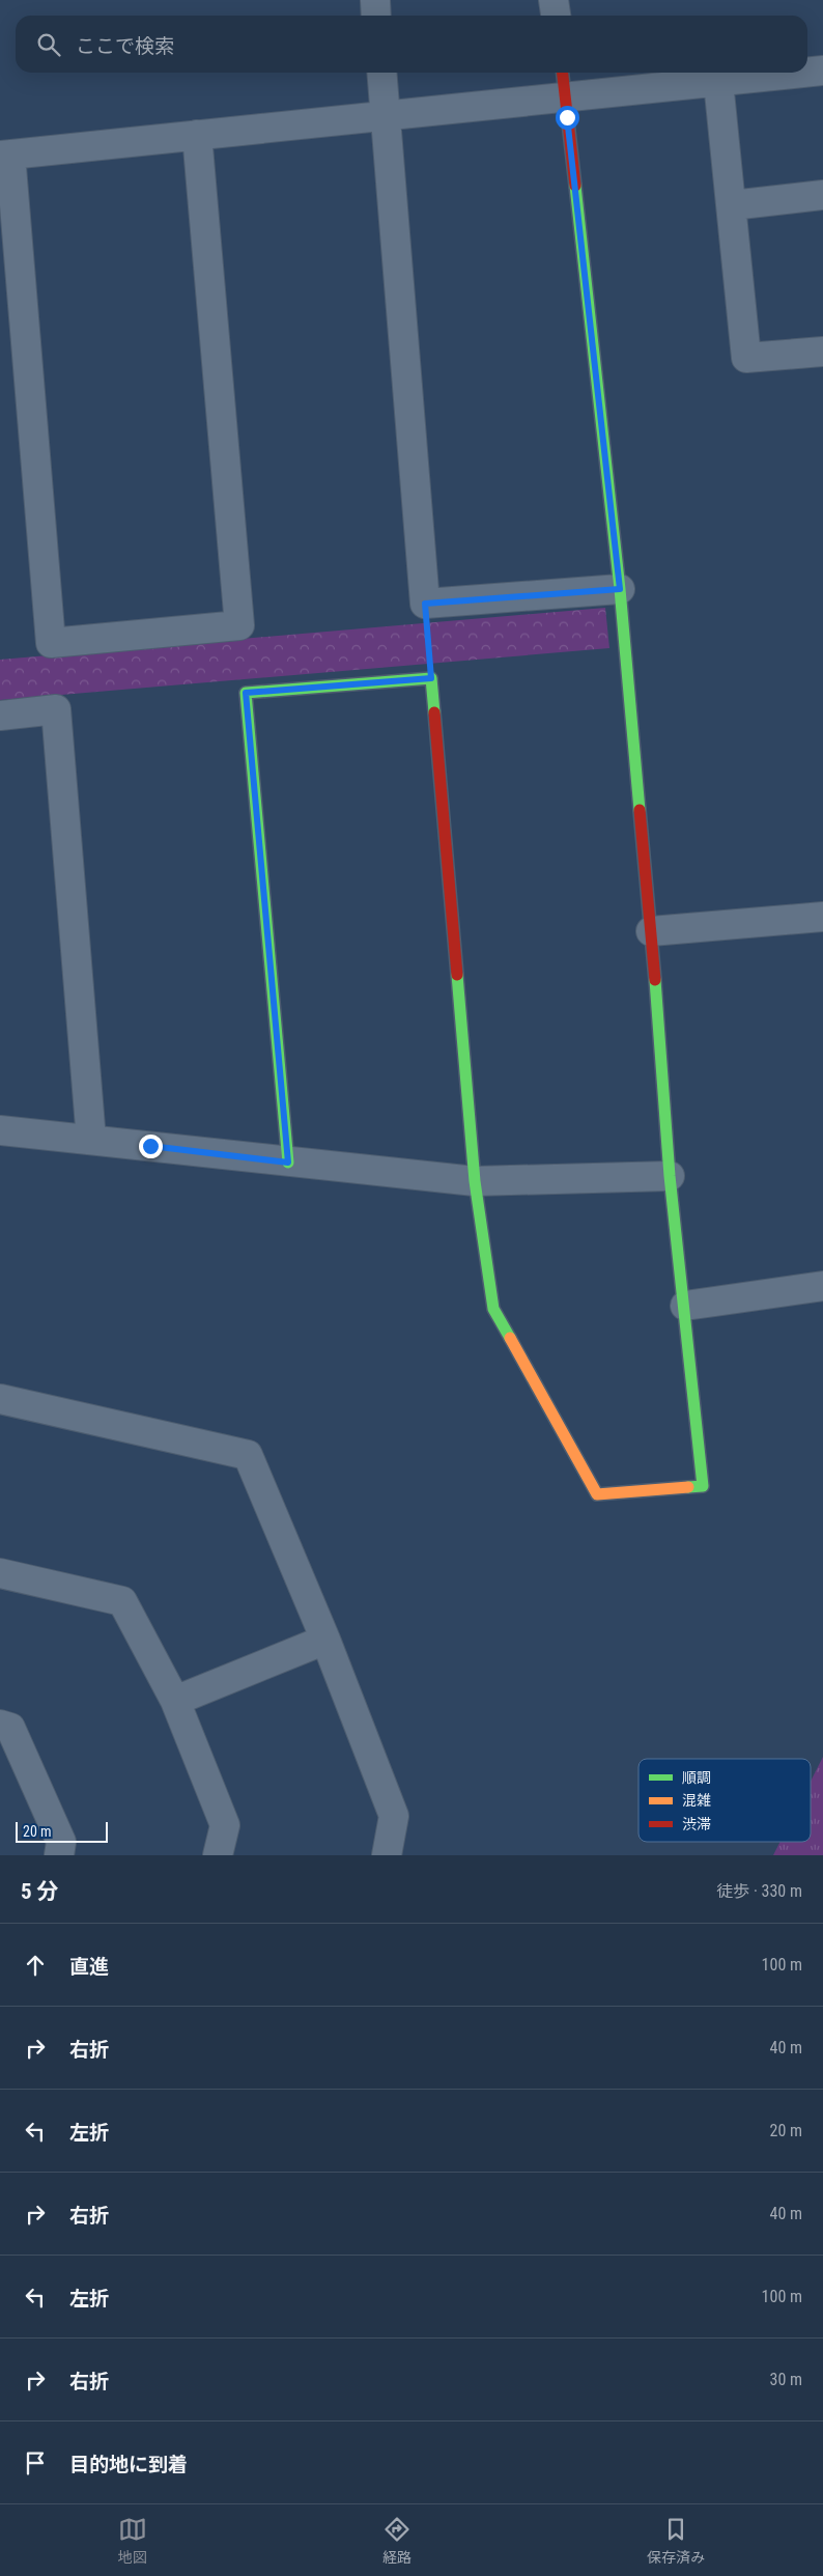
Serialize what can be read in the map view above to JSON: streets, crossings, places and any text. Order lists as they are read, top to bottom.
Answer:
{
  "legend": ["順調", "混雑", "渋滞"],
  "scale_bar": "20 m",
  "page": {
    "search": "ここで検索",
    "scale": "20 m",
    "heading": ["5 分", "徒歩 · 330 m"],
    "list": [
      ["直進", "100 m"],
      ["右折", "40 m"],
      ["左折", "20 m"],
      ["右折", "40 m"],
      ["左折", "100 m"],
      ["右折", "30 m"],
      "目的地に到着"
    ],
    "nav": ["地図", "経路", "保存済み"]
  }
}
